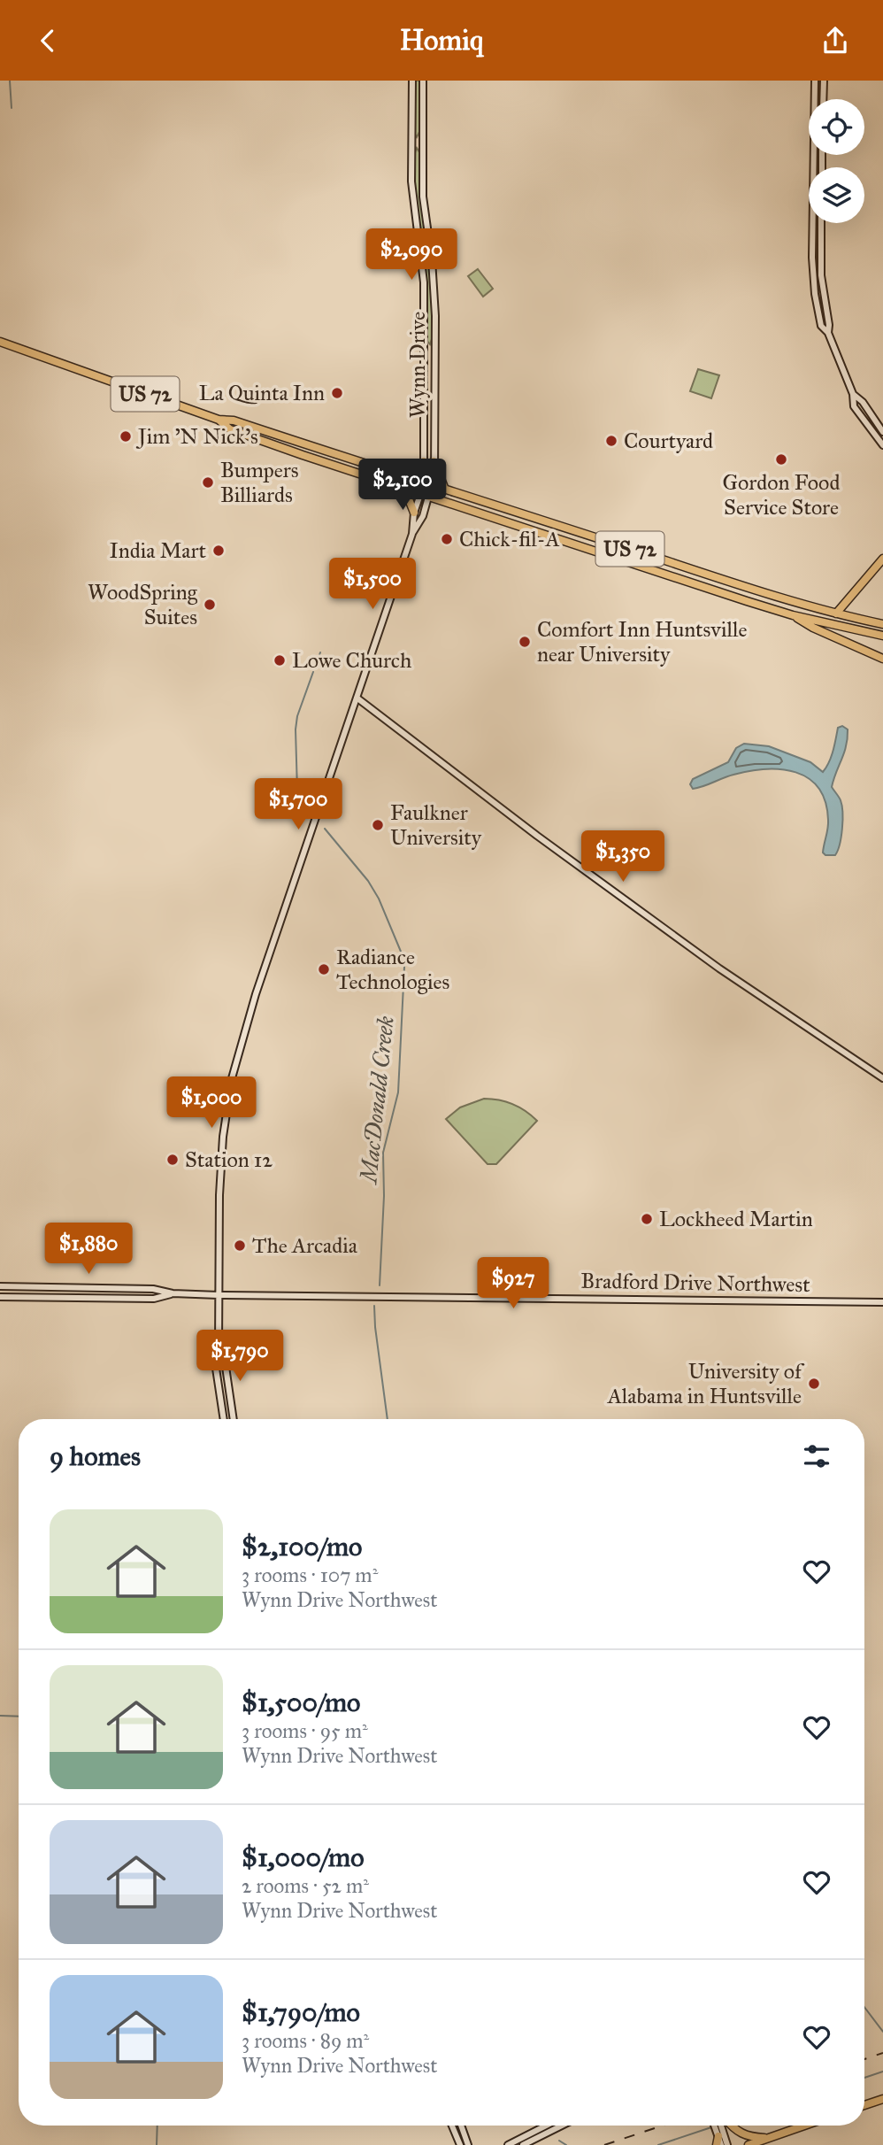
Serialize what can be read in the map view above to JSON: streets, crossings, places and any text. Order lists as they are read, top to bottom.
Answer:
{
  "streets": {
    "highway": ["US 72"],
    "street": ["Wynn Drive", "Bradford Drive Northwest"]
  },
  "crossings": [
    ["Wynn Drive", "US 72"]
  ],
  "water": ["MacDonald Creek"],
  "places": [
    "La Quinta Inn",
    "Jim 'N Nick's",
    "Courtyard",
    "Gordon Food Service Store",
    "Bumpers Billiards",
    "Chick-fil-A",
    "India Mart",
    "WoodSpring Suites",
    "Comfort Inn Huntsville near University",
    "Lowe Church",
    "Faulkner University",
    "Radiance Technologies",
    "Station 12",
    "Lockheed Martin",
    "The Arcadia",
    "University of Alabama in Huntsville"
  ],
  "page": {
    "header": "Homiq",
    "price": [
      "$2,090",
      "$2,100",
      "$1,500",
      "$1,700",
      "$1,350",
      "$1,000",
      "$1,880",
      "$927",
      "$1,790"
    ],
    "heading": "9 homes",
    "list": [
      {
        "name": "$2,100/mo",
        "note": "3 rooms · 107 m² · Wynn Drive Northwest"
      },
      {
        "name": "$1,500/mo",
        "note": "3 rooms · 95 m² · Wynn Drive Northwest"
      },
      {
        "name": "$1,000/mo",
        "note": "2 rooms · 52 m² · Wynn Drive Northwest"
      },
      {
        "name": "$1,790/mo",
        "note": "3 rooms · 89 m² · Wynn Drive Northwest"
      }
    ]
  }
}
